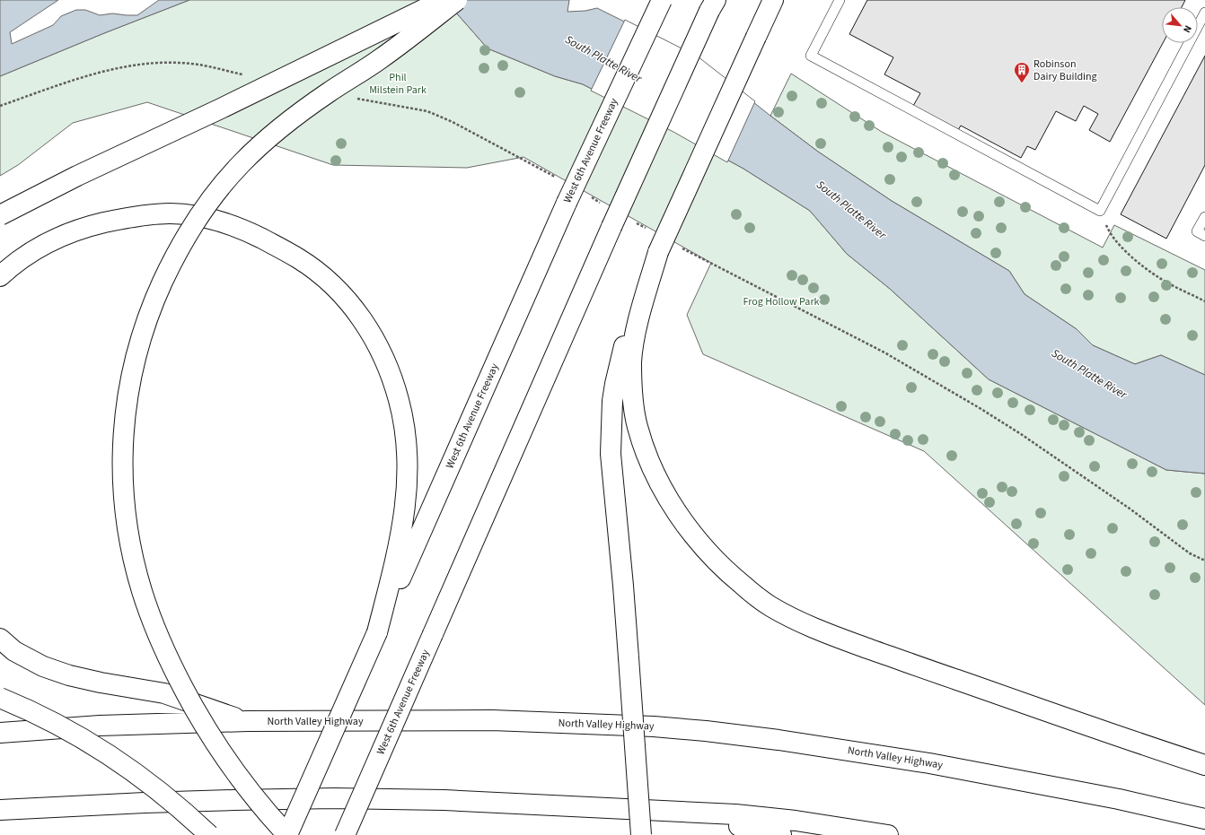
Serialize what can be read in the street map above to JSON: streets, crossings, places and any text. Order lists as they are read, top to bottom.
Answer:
{
  "streets": {
    "highway": ["West 6th Avenue Freeway", "North Valley Highway"]
  },
  "water": ["South Platte River"],
  "parks": ["Phil Milstein Park", "Frog Hollow Park"],
  "places": {
    "building": ["Robinson Dairy Building"]
  },
  "north": "bottom right"
}
